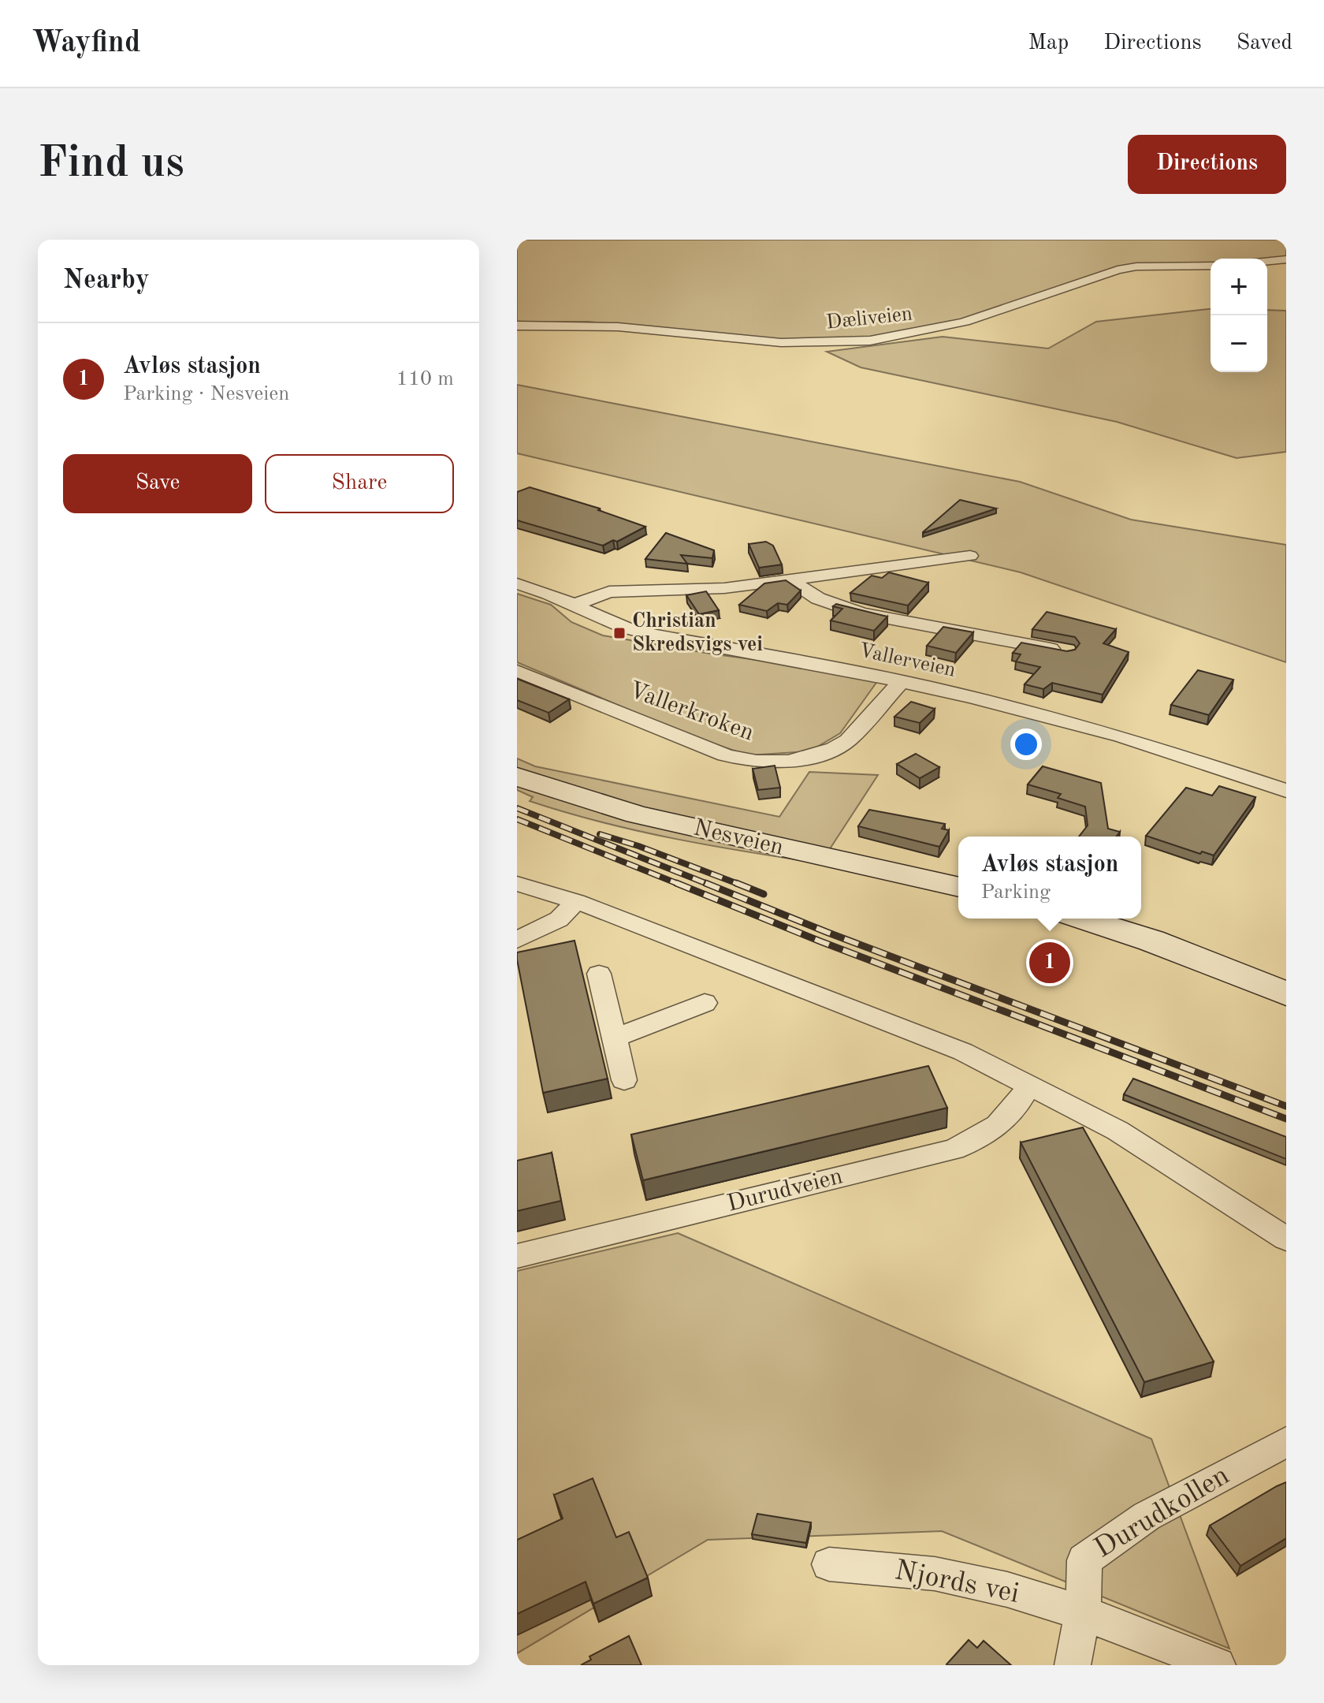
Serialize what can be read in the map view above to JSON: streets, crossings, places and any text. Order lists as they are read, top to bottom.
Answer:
{
  "streets": {
    "street": [
      "Dæliveien",
      "Vallerveien",
      "Vallerkroken",
      "Nesveien",
      "Durudveien",
      "Durudkollen",
      "Njords vei"
    ]
  },
  "crossings": [
    ["Vallerveien", "Vallerkroken"],
    ["Durudkollen", "Njords vei"]
  ],
  "places": {
    "transit": ["Christian Skredsvigs vei"]
  },
  "page": {
    "header": "Wayfind",
    "nav": ["Map", "Directions", "Saved"],
    "buttons": [
      "Directions",
      ["Save", "Share"]
    ],
    "title": "Find us",
    "heading": "Nearby",
    "map_buttons": ["+", "−"],
    "list": [
      {
        "mark": "1",
        "name": "Avløs stasjon",
        "note": "Parking · Nesveien",
        "value": "110 m"
      }
    ],
    "popup": ["Avløs stasjon", "Parking"],
    "pins": "1"
  }
}
